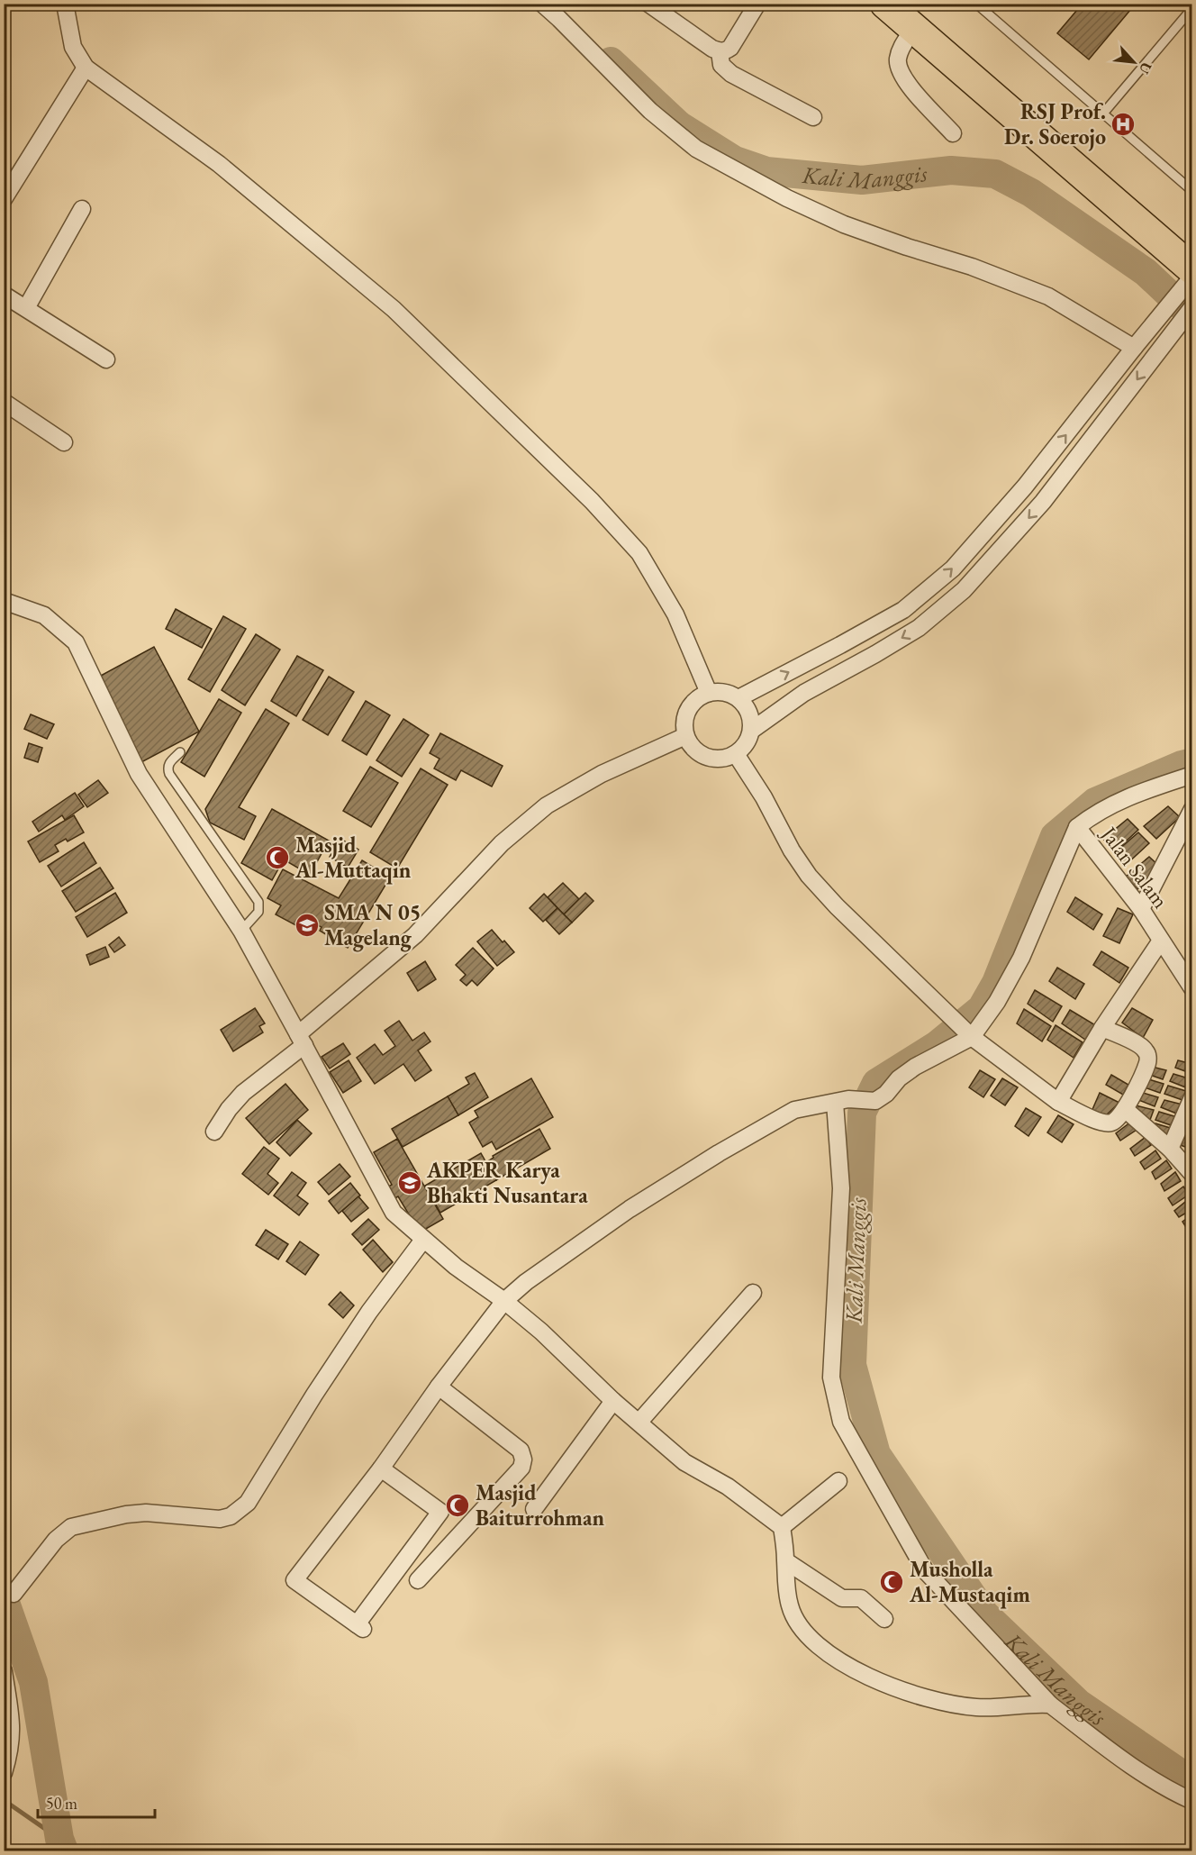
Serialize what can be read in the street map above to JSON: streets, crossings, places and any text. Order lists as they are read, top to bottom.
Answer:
{
  "streets": {
    "street": ["Jalan Salam"]
  },
  "water": ["Kali Manggis"],
  "places": {
    "hospital": ["RSJ Prof. Dr. Soerojo"],
    "mosque": ["Masjid Al-Muttaqin", "Masjid Baiturrohman", "Musholla Al-Mustaqim"],
    "school or university": ["SMA N 05 Magelang", "AKPER Karya Bhakti Nusantara"]
  },
  "scale_bar": "50 m",
  "north": "bottom right"
}
